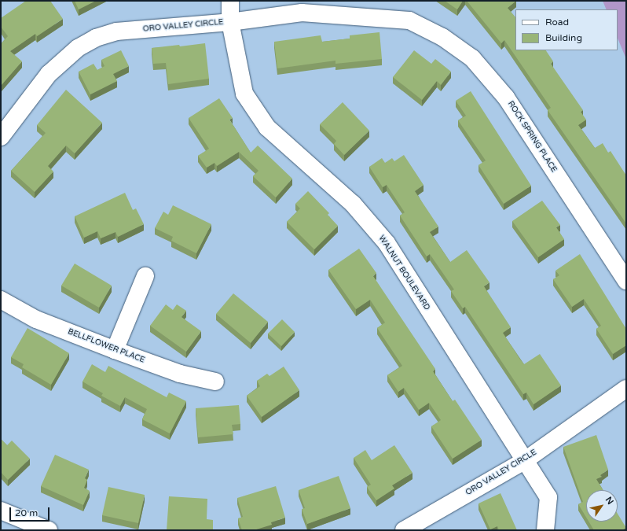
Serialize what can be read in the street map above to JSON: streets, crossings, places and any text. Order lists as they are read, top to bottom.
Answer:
{
  "streets": {
    "street": [
      "ORO VALLEY CIRCLE",
      "ROCK SPRING PLACE",
      "WALNUT BOULEVARD",
      "BELLFLOWER PLACE"
    ]
  },
  "crossings": [
    ["ORO VALLEY CIRCLE", "ROCK SPRING PLACE"],
    ["ORO VALLEY CIRCLE", "WALNUT BOULEVARD"]
  ],
  "legend": ["Road", "Building"],
  "scale_bar": "20 m",
  "north": "top right"
}
